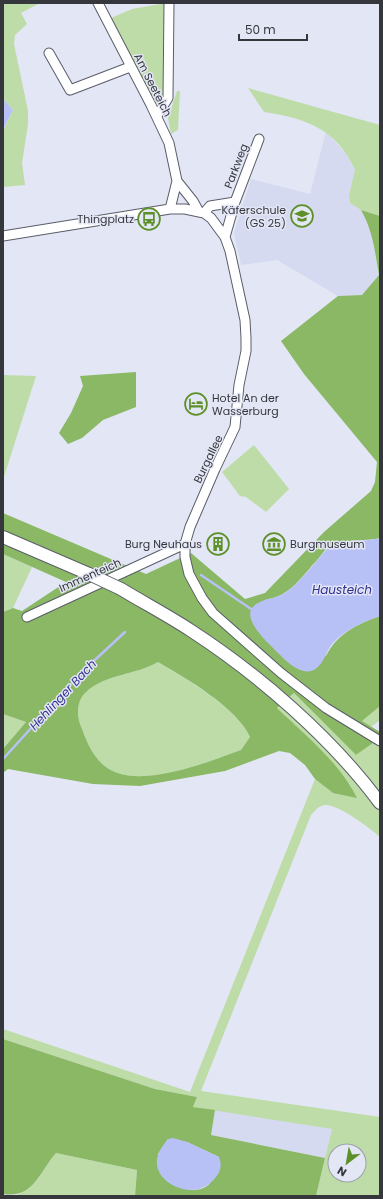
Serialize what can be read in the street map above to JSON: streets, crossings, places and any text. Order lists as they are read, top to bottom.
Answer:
{
  "streets": {
    "street": [
      "Am Seeteich",
      "Parkweg",
      "Burgallee",
      "Immenteich"
    ]
  },
  "crossings": [
    ["Am Seeteich", "Parkweg"],
    ["Am Seeteich", "Burgallee"],
    ["Parkweg", "Burgallee"],
    ["Burgallee", "Immenteich"]
  ],
  "water": ["Hausteich", "Hehlinger Bach"],
  "places": {
    "school or university": ["Käferschule (GS 25)"],
    "bus stop": ["Thingplatz"],
    "hotel": ["Hotel An der Wasserburg"],
    "building": ["Burg Neuhaus"],
    "museum": ["Burgmuseum"]
  },
  "scale_bar": "50 m",
  "north": "bottom left"
}
